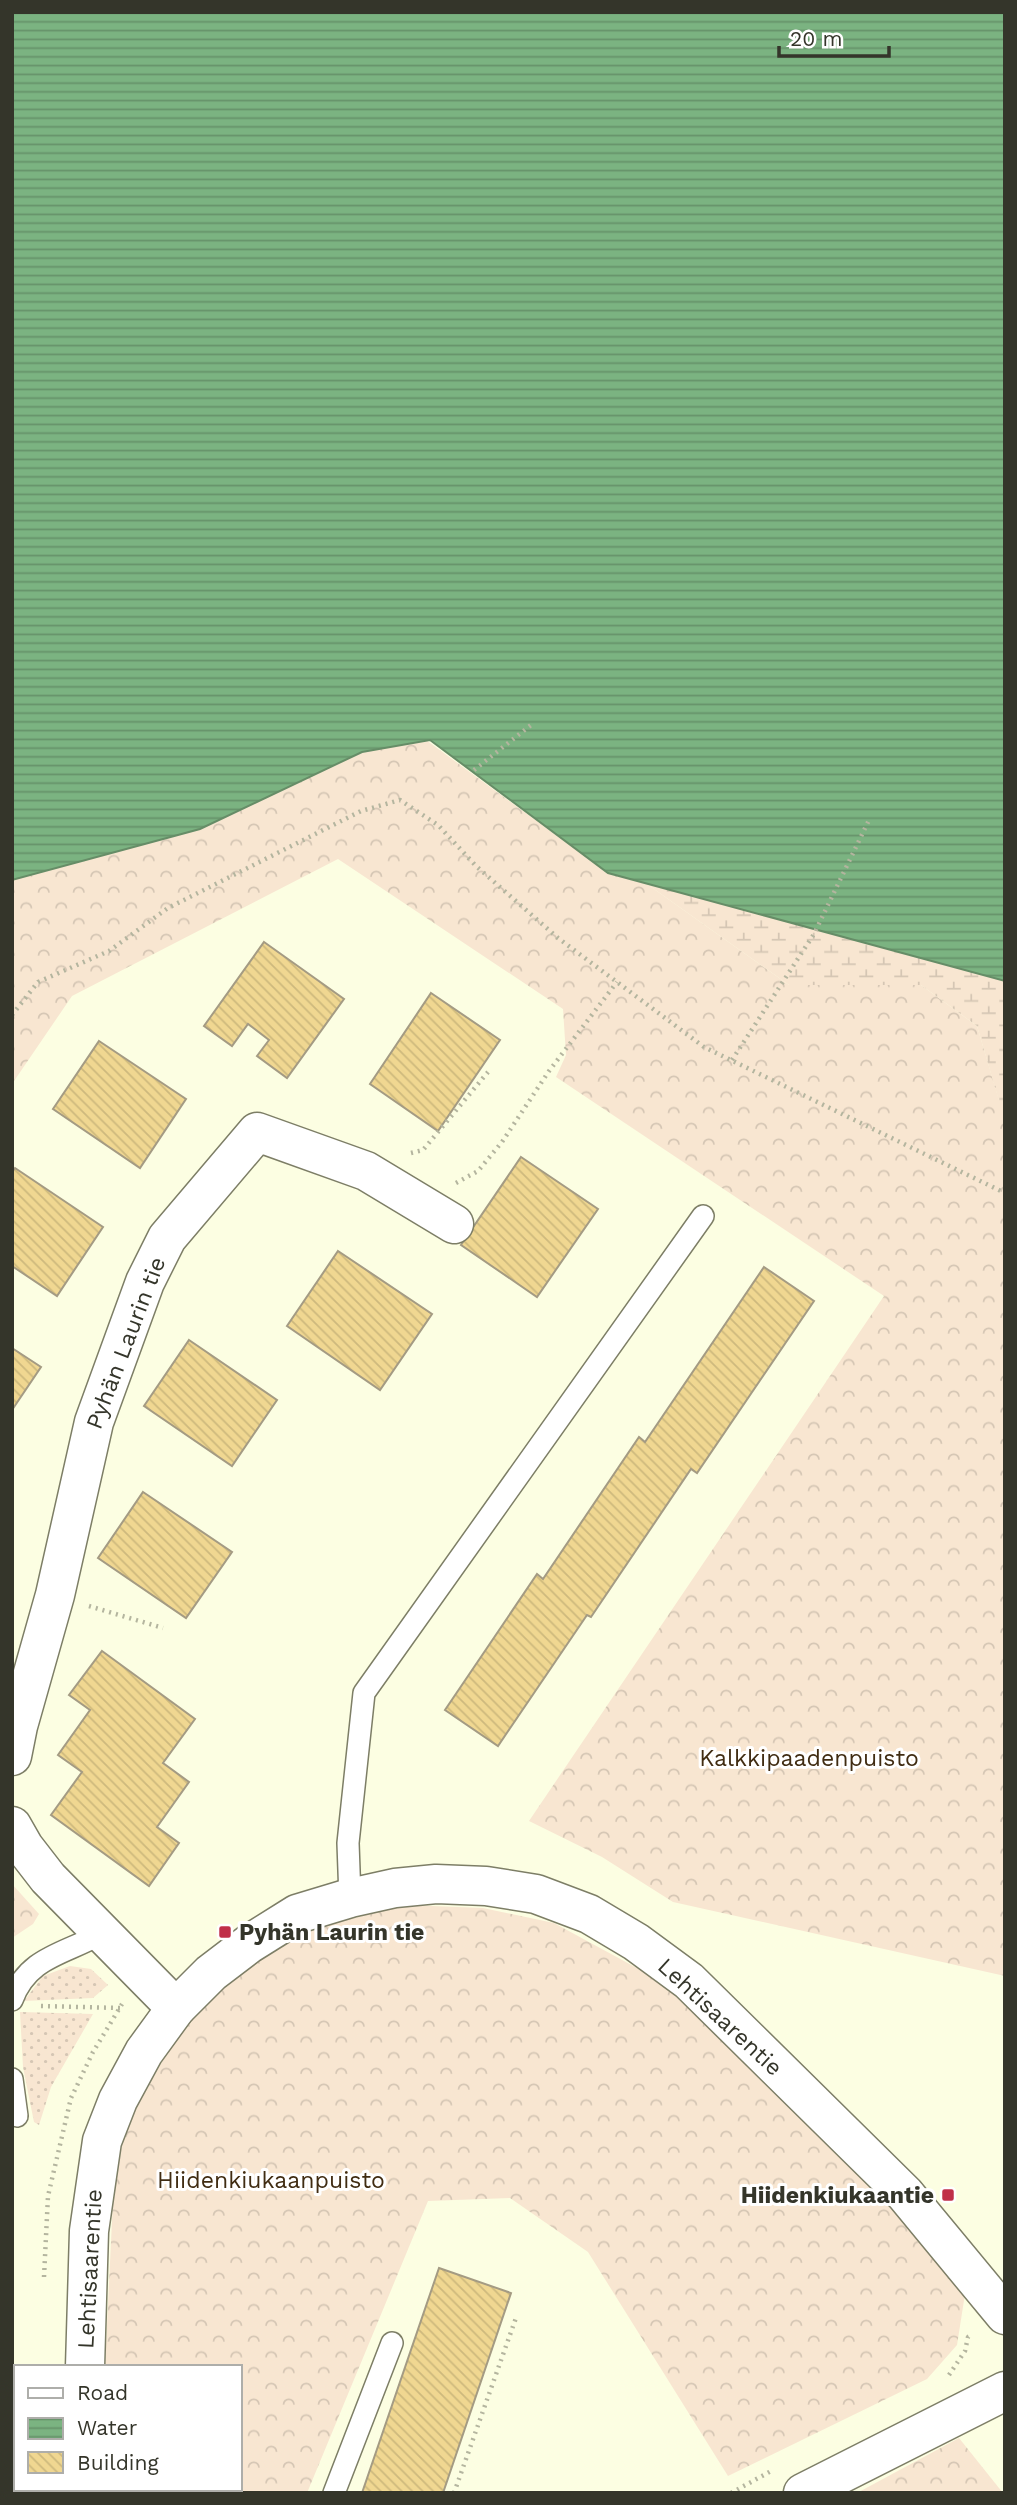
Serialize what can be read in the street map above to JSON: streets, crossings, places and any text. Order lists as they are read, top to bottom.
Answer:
{
  "streets": {
    "street": ["Pyhän Laurin tie", "Lehtisaarentie"]
  },
  "parks": ["Kalkkipaadenpuisto", "Hiidenkiukaanpuisto"],
  "places": {
    "transit": ["Pyhän Laurin tie", "Hiidenkiukaantie"]
  },
  "legend": ["Road", "Water", "Building"],
  "scale_bar": "20 m"
}
